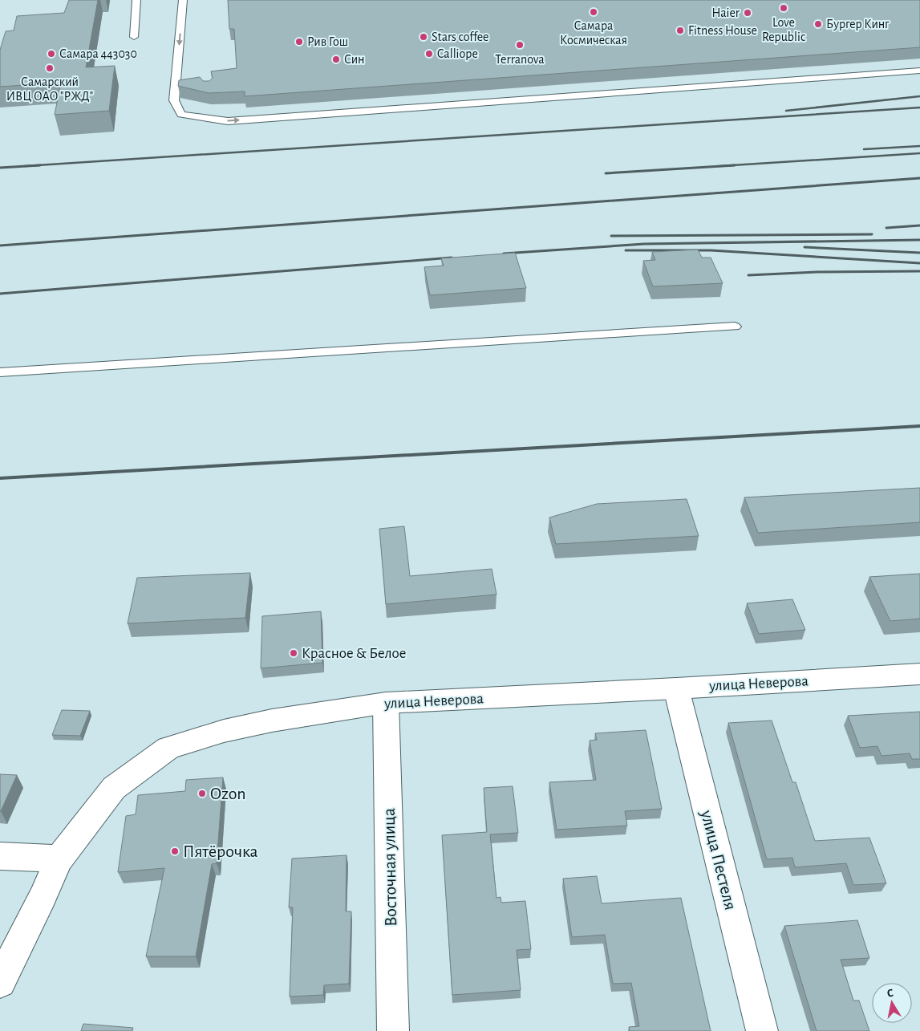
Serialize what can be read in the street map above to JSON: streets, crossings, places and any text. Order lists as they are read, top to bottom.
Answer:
{
  "streets": {
    "street": ["улица Неверова", "улица Пестеля", "Восточная улица"]
  },
  "crossings": [
    ["улица Неверова", "улица Пестеля"],
    ["улица Неверова", "Восточная улица"]
  ],
  "places": [
    "Love Republic",
    "Самара Космическая",
    "Haier",
    "Бургер Кинг",
    "Fitness House",
    "Stars coffee",
    "Рив Гош",
    "Terranova",
    "Самара 443030",
    "Calliope",
    "Син",
    "Самарский ИВЦ ОАО \"РЖД\"",
    "Красное & Белое",
    "Ozon",
    "Пятёрочка"
  ],
  "north": "top"
}
